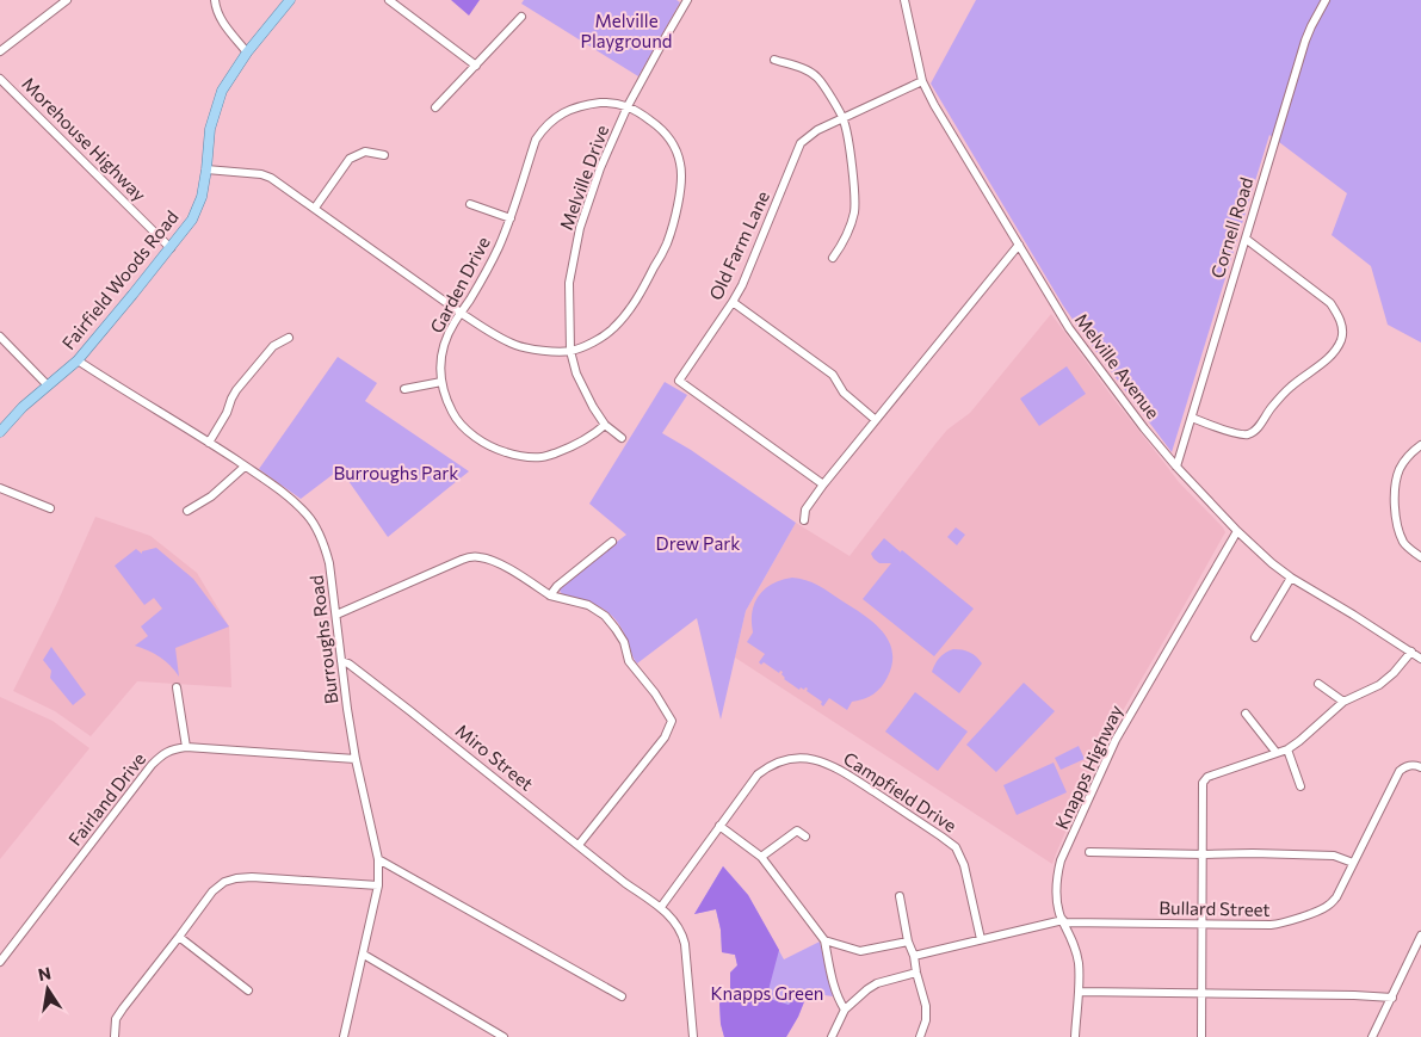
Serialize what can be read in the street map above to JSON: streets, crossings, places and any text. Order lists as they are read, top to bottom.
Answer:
{
  "streets": {
    "main road": ["Fairfield Woods Road"],
    "street": [
      "Morehouse Highway",
      "Melville Drive",
      "Cornell Road",
      "Old Farm Lane",
      "Garden Drive",
      "Melville Avenue",
      "Burroughs Road",
      "Miro Street",
      "Knapps Highway",
      "Campfield Drive",
      "Fairland Drive",
      "Bullard Street"
    ]
  },
  "crossings": [
    ["Morehouse Highway", "Fairfield Woods Road"],
    ["Melville Drive", "Garden Drive"],
    ["Cornell Road", "Melville Avenue"],
    ["Old Farm Lane", "Melville Avenue"],
    ["Fairfield Woods Road", "Burroughs Road"],
    ["Melville Avenue", "Knapps Highway"],
    ["Burroughs Road", "Miro Street"],
    ["Burroughs Road", "Fairland Drive"],
    ["Miro Street", "Campfield Drive"],
    ["Knapps Highway", "Bullard Street"],
    ["Campfield Drive", "Bullard Street"]
  ],
  "parks": [
    "Melville Playground",
    "Burroughs Park",
    "Drew Park",
    "Knapps Green"
  ],
  "north": "top"
}
